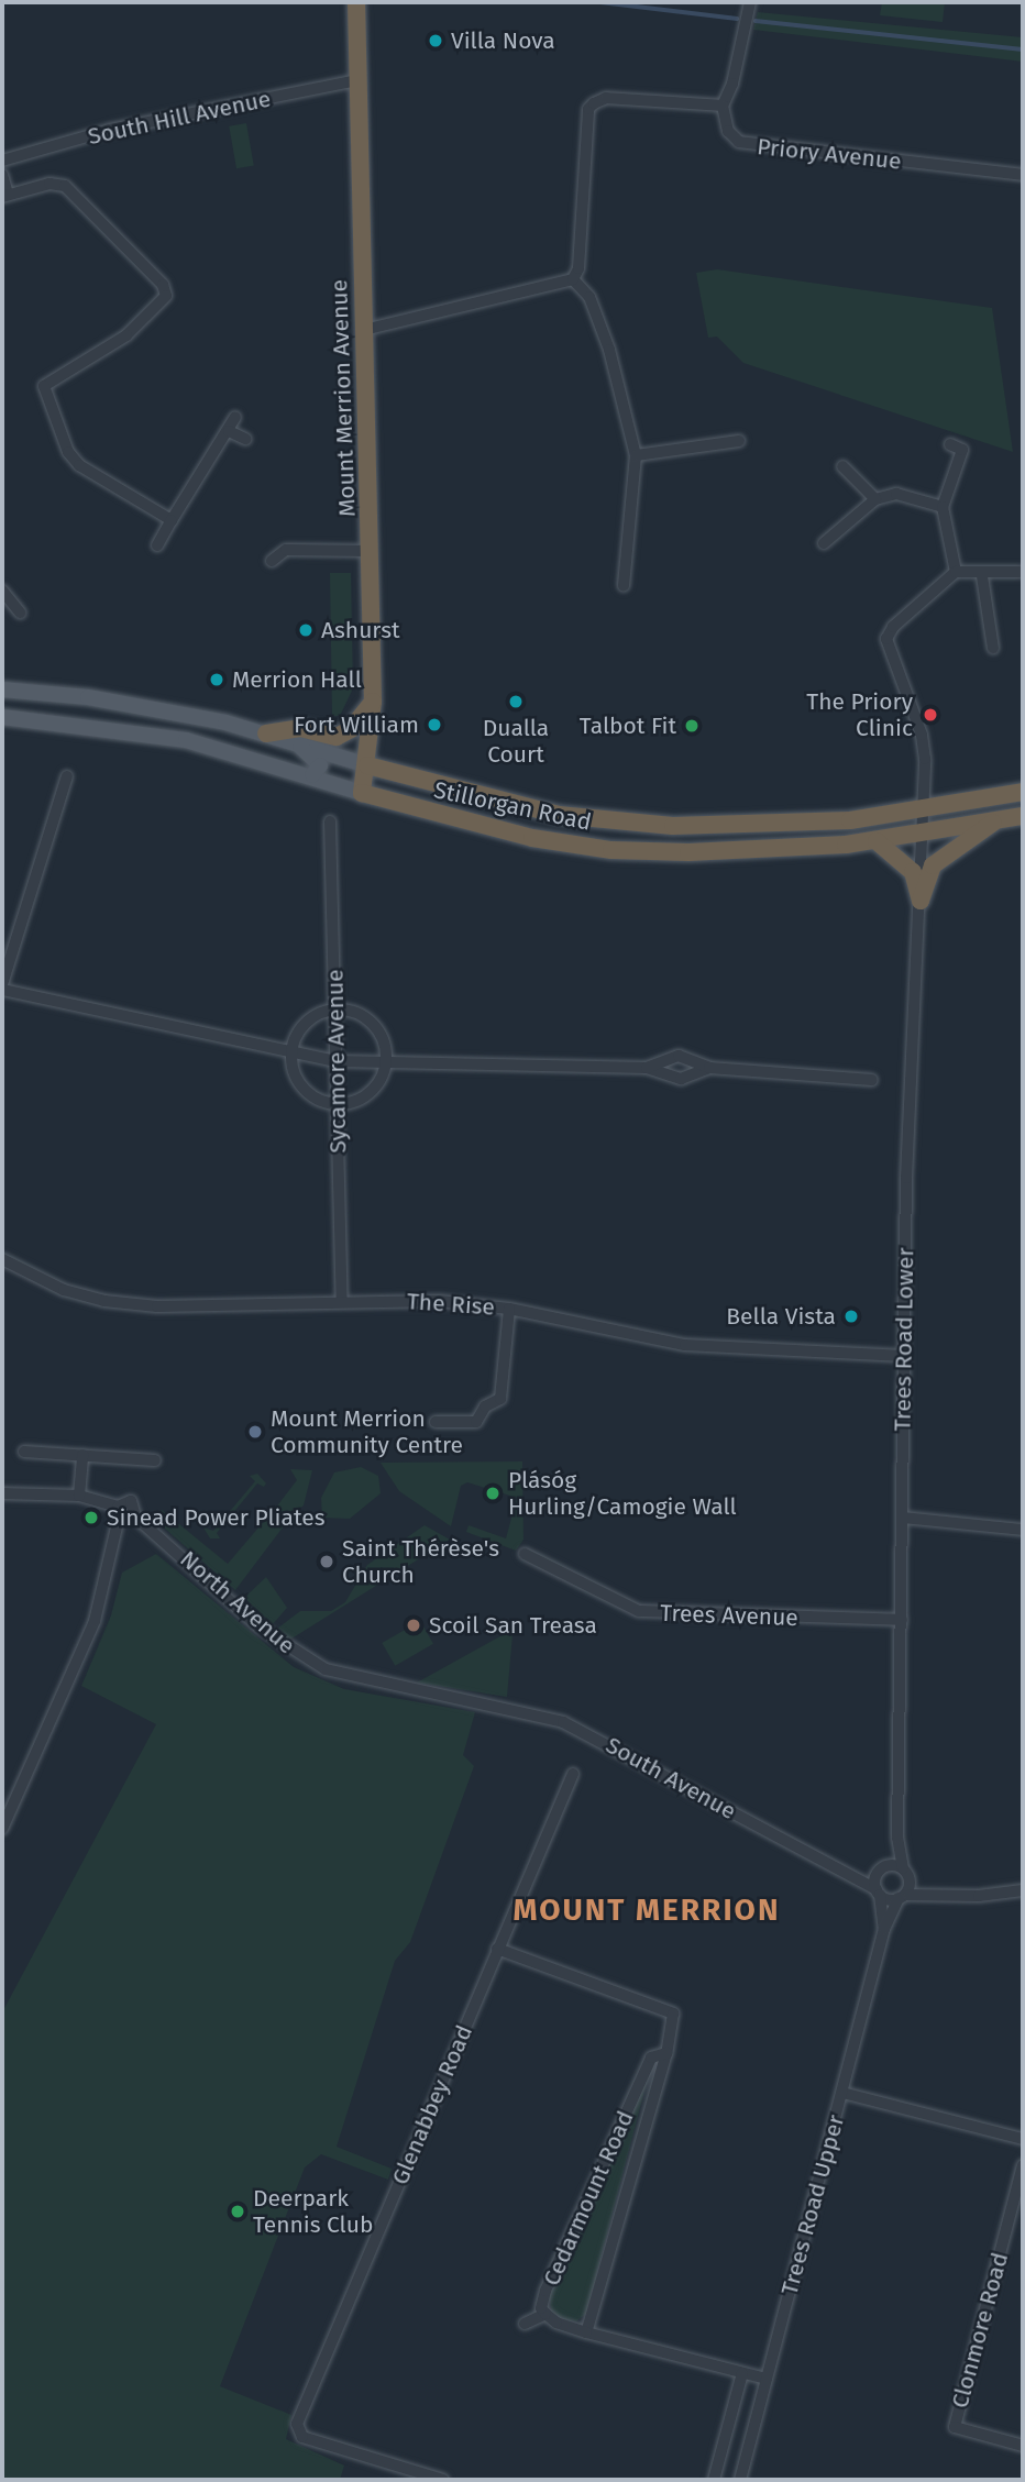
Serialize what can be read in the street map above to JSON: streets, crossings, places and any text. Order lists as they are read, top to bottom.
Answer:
{
  "streets": {
    "highway": ["Mount Merrion Avenue", "Stillorgan Road"],
    "street": [
      "South Hill Avenue",
      "Priory Avenue",
      "Sycamore Avenue",
      "The Rise",
      "Trees Road Lower",
      "North Avenue",
      "Trees Avenue",
      "South Avenue",
      "Glenabbey Road",
      "Cedarmount Road",
      "Trees Road Upper",
      "Clonmore Road"
    ]
  },
  "crossings": [
    ["South Hill Avenue", "Mount Merrion Avenue"],
    ["Mount Merrion Avenue", "Stillorgan Road"],
    ["Stillorgan Road", "Trees Road Lower"],
    ["Sycamore Avenue", "The Rise"],
    ["The Rise", "Trees Road Lower"],
    ["Trees Road Lower", "Trees Avenue"],
    ["North Avenue", "South Avenue"],
    ["Glenabbey Road", "Cedarmount Road"],
    ["Cedarmount Road", "Trees Road Upper"]
  ],
  "districts": ["MOUNT MERRION"],
  "places": [
    "Villa Nova",
    "Ashurst",
    "Merrion Hall",
    "Dualla Court",
    "The Priory Clinic",
    "Fort William",
    "Talbot Fit",
    "Bella Vista",
    "Mount Merrion Community Centre",
    "Plásóg Hurling/Camogie Wall",
    "Sinead Power Pliates",
    "Saint Thérèse's Church",
    "Scoil San Treasa",
    "Deerpark Tennis Club"
  ]
}
